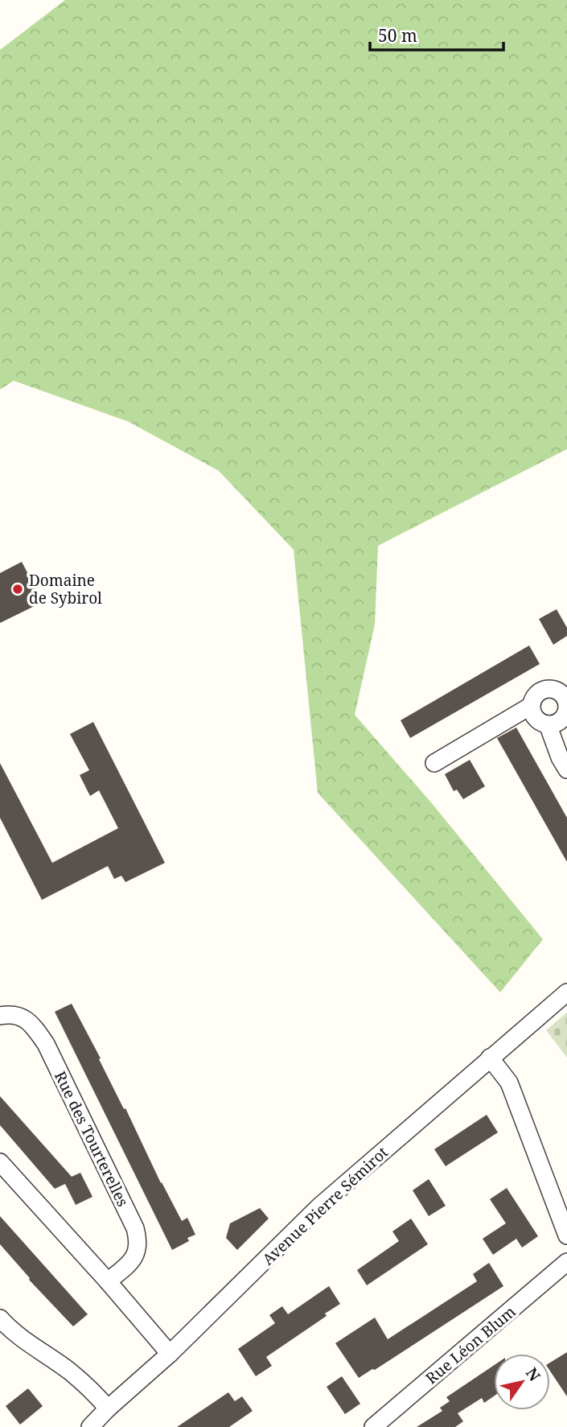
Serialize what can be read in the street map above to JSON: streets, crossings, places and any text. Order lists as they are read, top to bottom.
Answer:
{
  "streets": {
    "street": ["Rue des Tourterelles", "Avenue Pierre Sémirot", "Rue Léon Blum"]
  },
  "places": ["Domaine de Sybirol"],
  "scale_bar": "50 m",
  "north": "top right"
}
